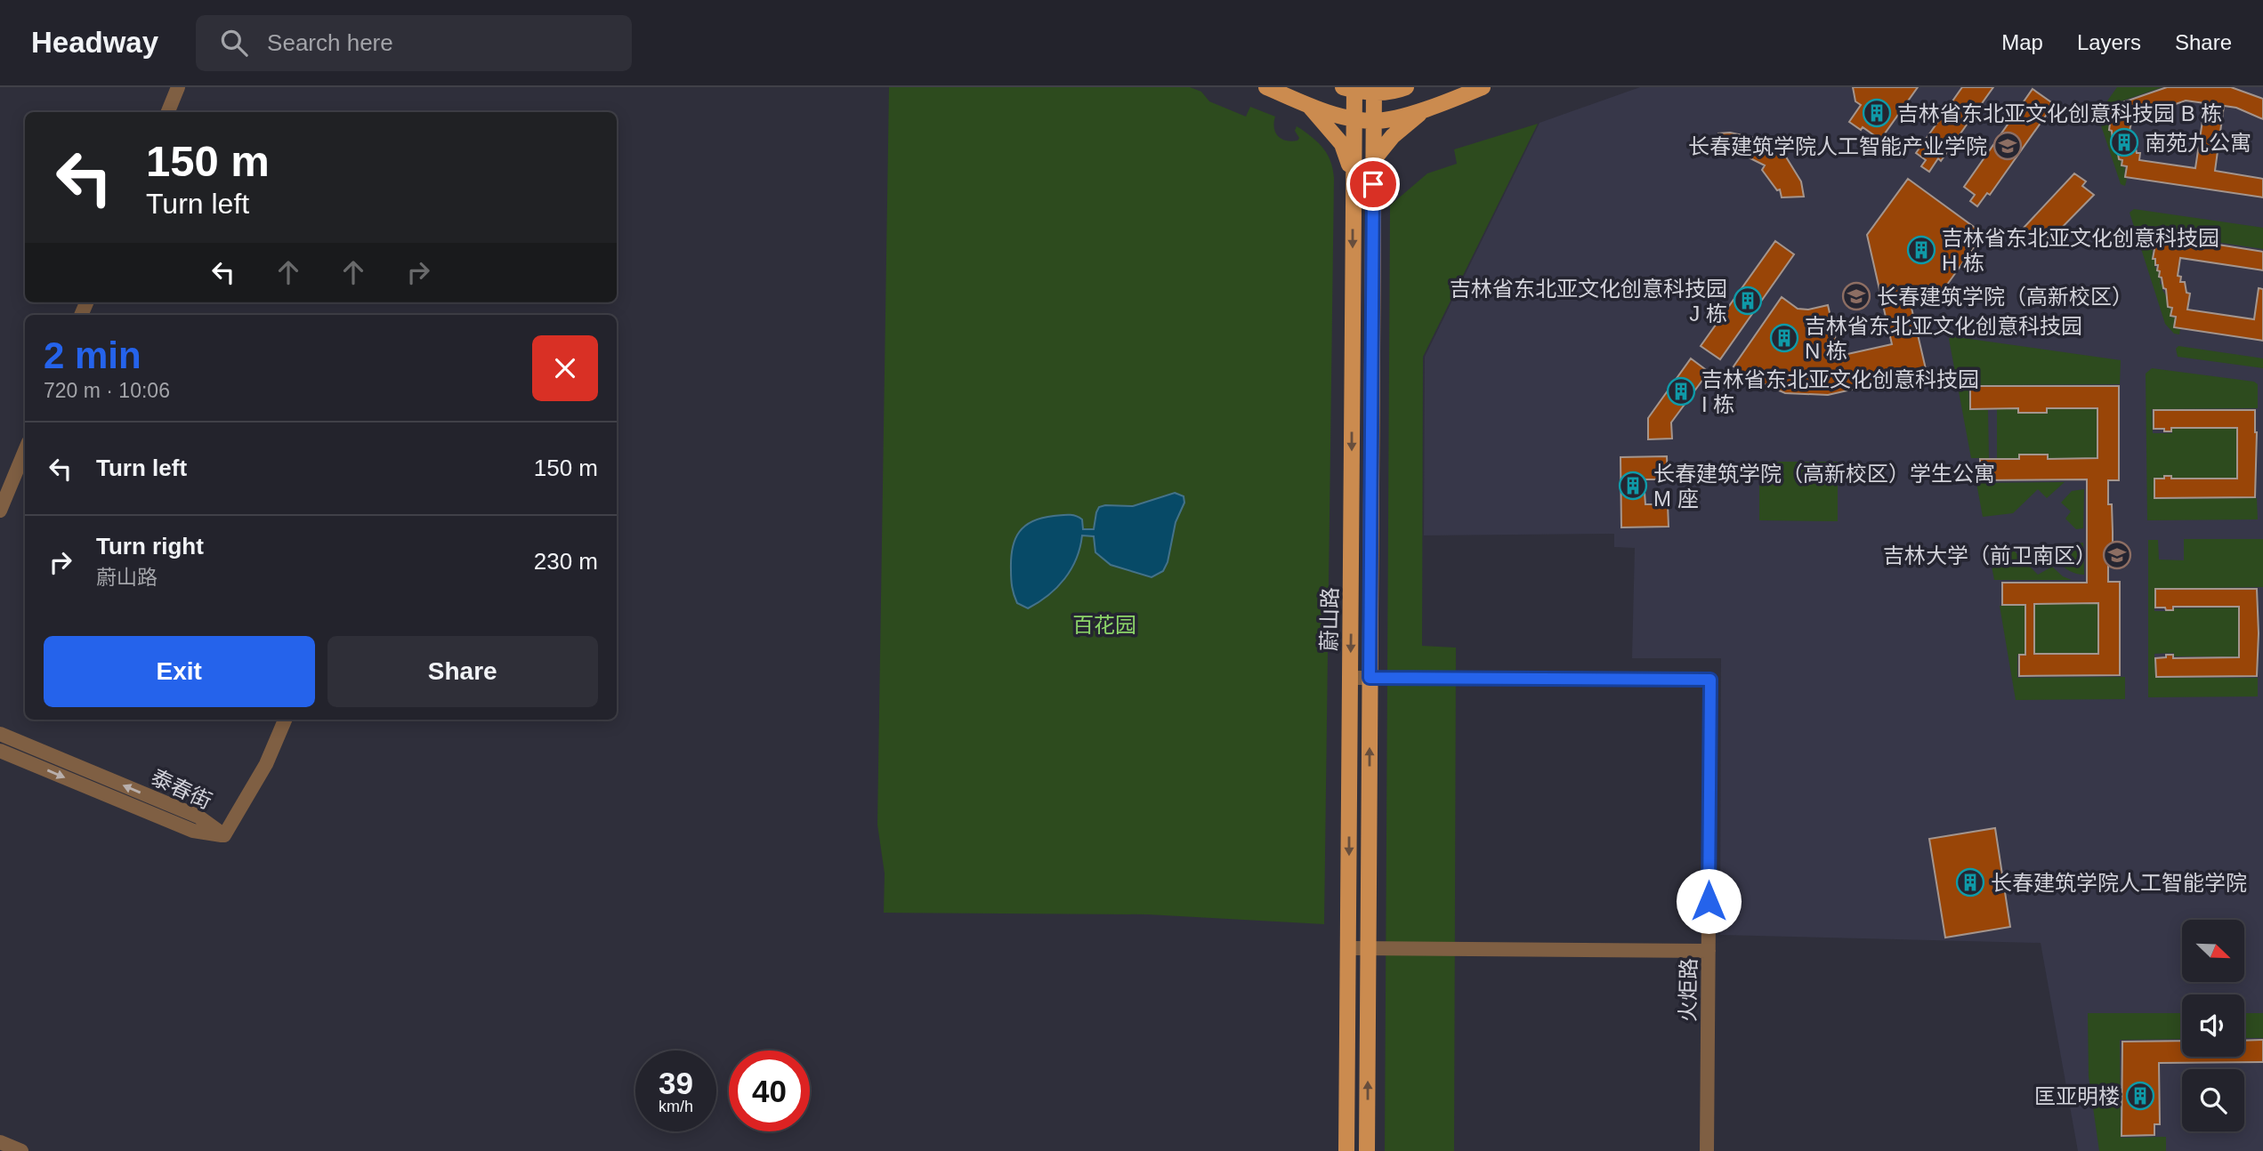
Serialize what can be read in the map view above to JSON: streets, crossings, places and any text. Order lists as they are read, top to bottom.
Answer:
{
  "streets": {
    "main road": ["蔚山路"],
    "street": ["泰春街", "火炬路"]
  },
  "crossings": [
    ["蔚山路", "火炬路"]
  ],
  "parks": ["百花园"],
  "places": {
    "building": [
      "吉林省东北亚文化创意科技园 B 栋",
      "南苑九公寓",
      "吉林省东北亚文化创意科技园 H 栋",
      "吉林省东北亚文化创意科技园 J 栋",
      "吉林省东北亚文化创意科技园 N 栋",
      "吉林省东北亚文化创意科技园 I 栋",
      "长春建筑学院（高新校区）学生公寓 M 座",
      "长春建筑学院人工智能学院",
      "匡亚明楼"
    ],
    "school or university": ["长春建筑学院人工智能产业学院", "长春建筑学院（高新校区）", "吉林大学（前卫南区）"]
  },
  "north": "bottom right",
  "page": {
    "header": "Headway",
    "search": "Search here",
    "nav": ["Map", "Layers", "Share"],
    "turn": ["150 m", "Turn left"],
    "heading": ["2 min", "720 m · 10:06"],
    "list": [
      {
        "name": "Turn left",
        "value": "150 m"
      },
      {
        "name": "Turn right",
        "note": "蔚山路",
        "value": "230 m"
      }
    ],
    "buttons": ["Exit", "Share"],
    "speed": "39 km/h",
    "limit": "40"
  }
}
